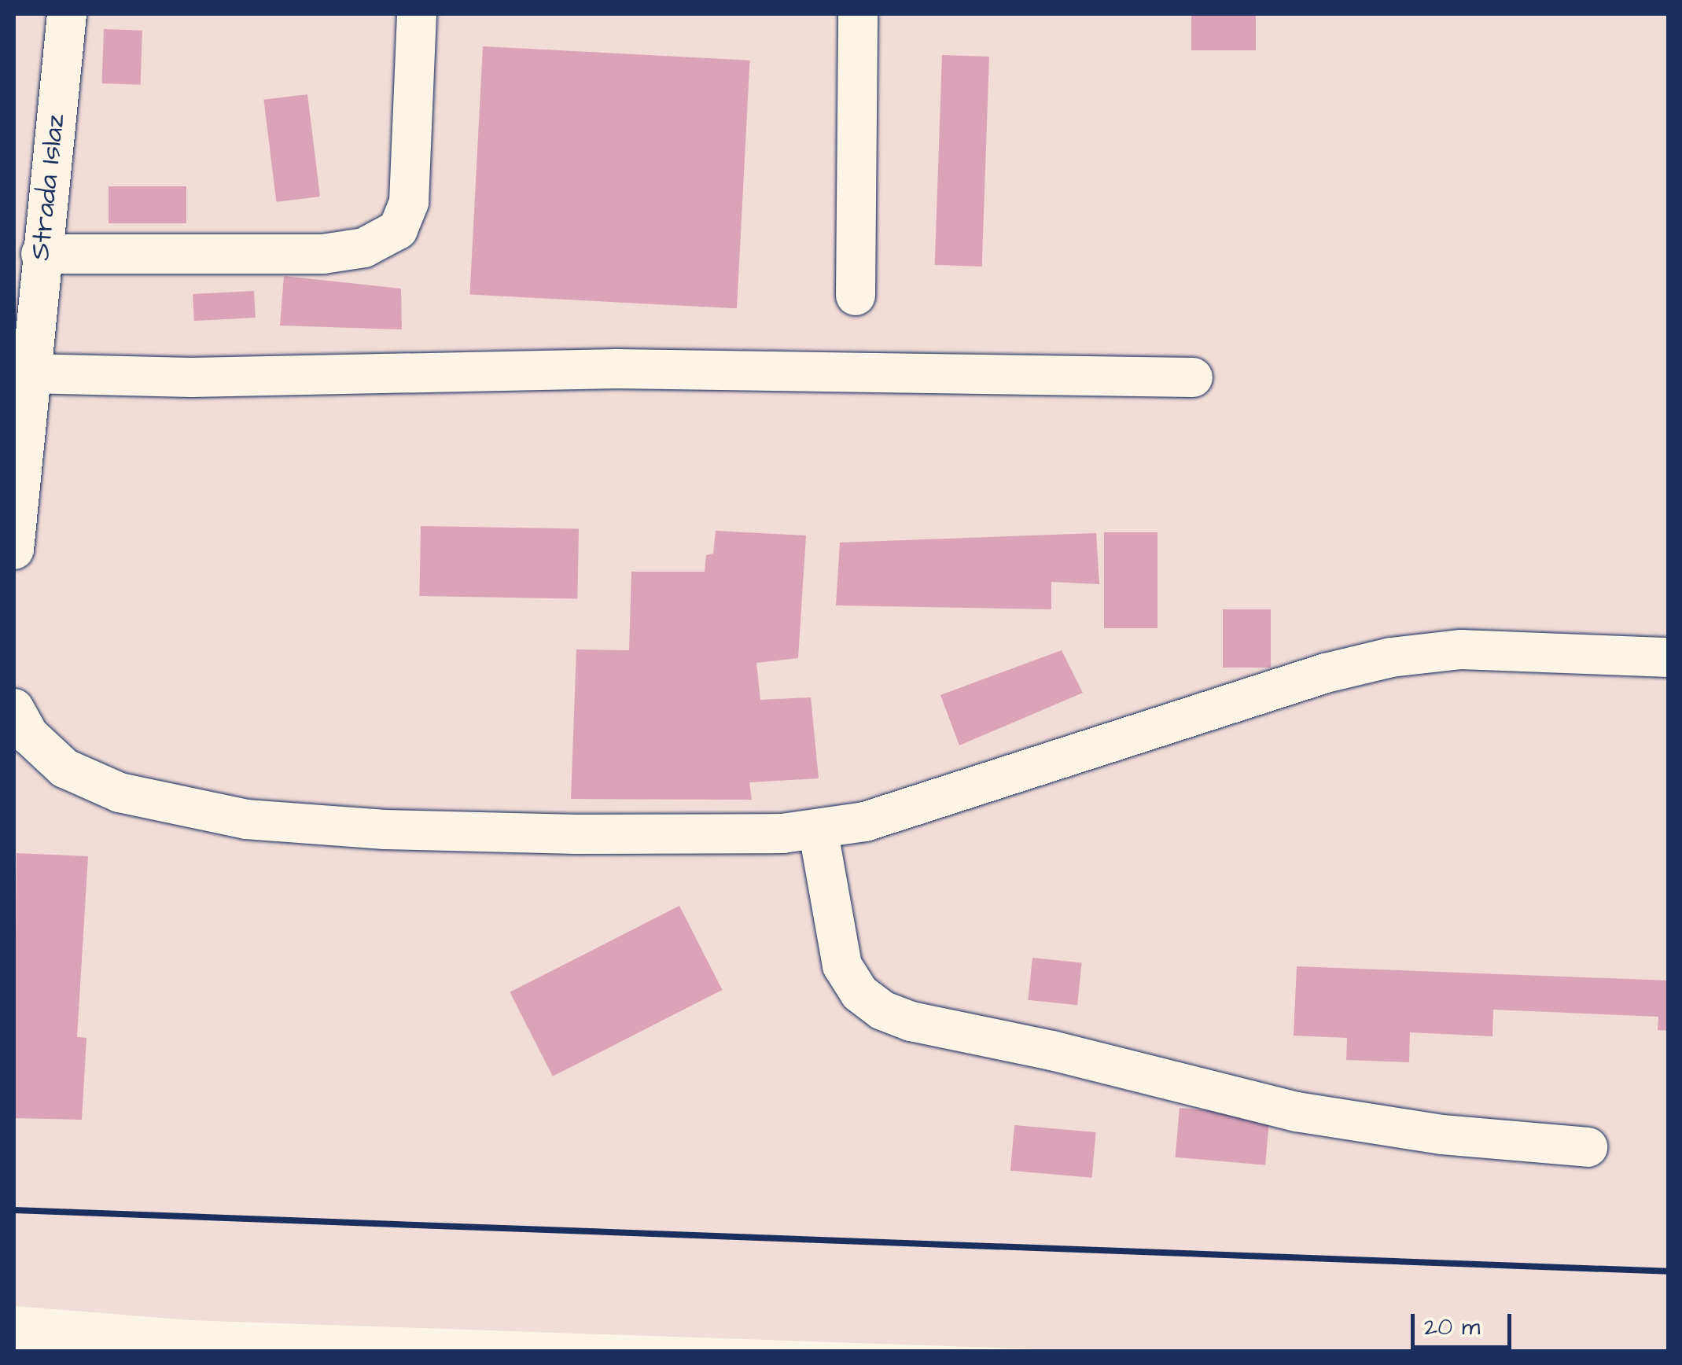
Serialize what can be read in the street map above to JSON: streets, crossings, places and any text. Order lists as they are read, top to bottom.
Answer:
{
  "streets": {
    "street": ["Strada Islaz"]
  },
  "scale_bar": "20 m"
}
